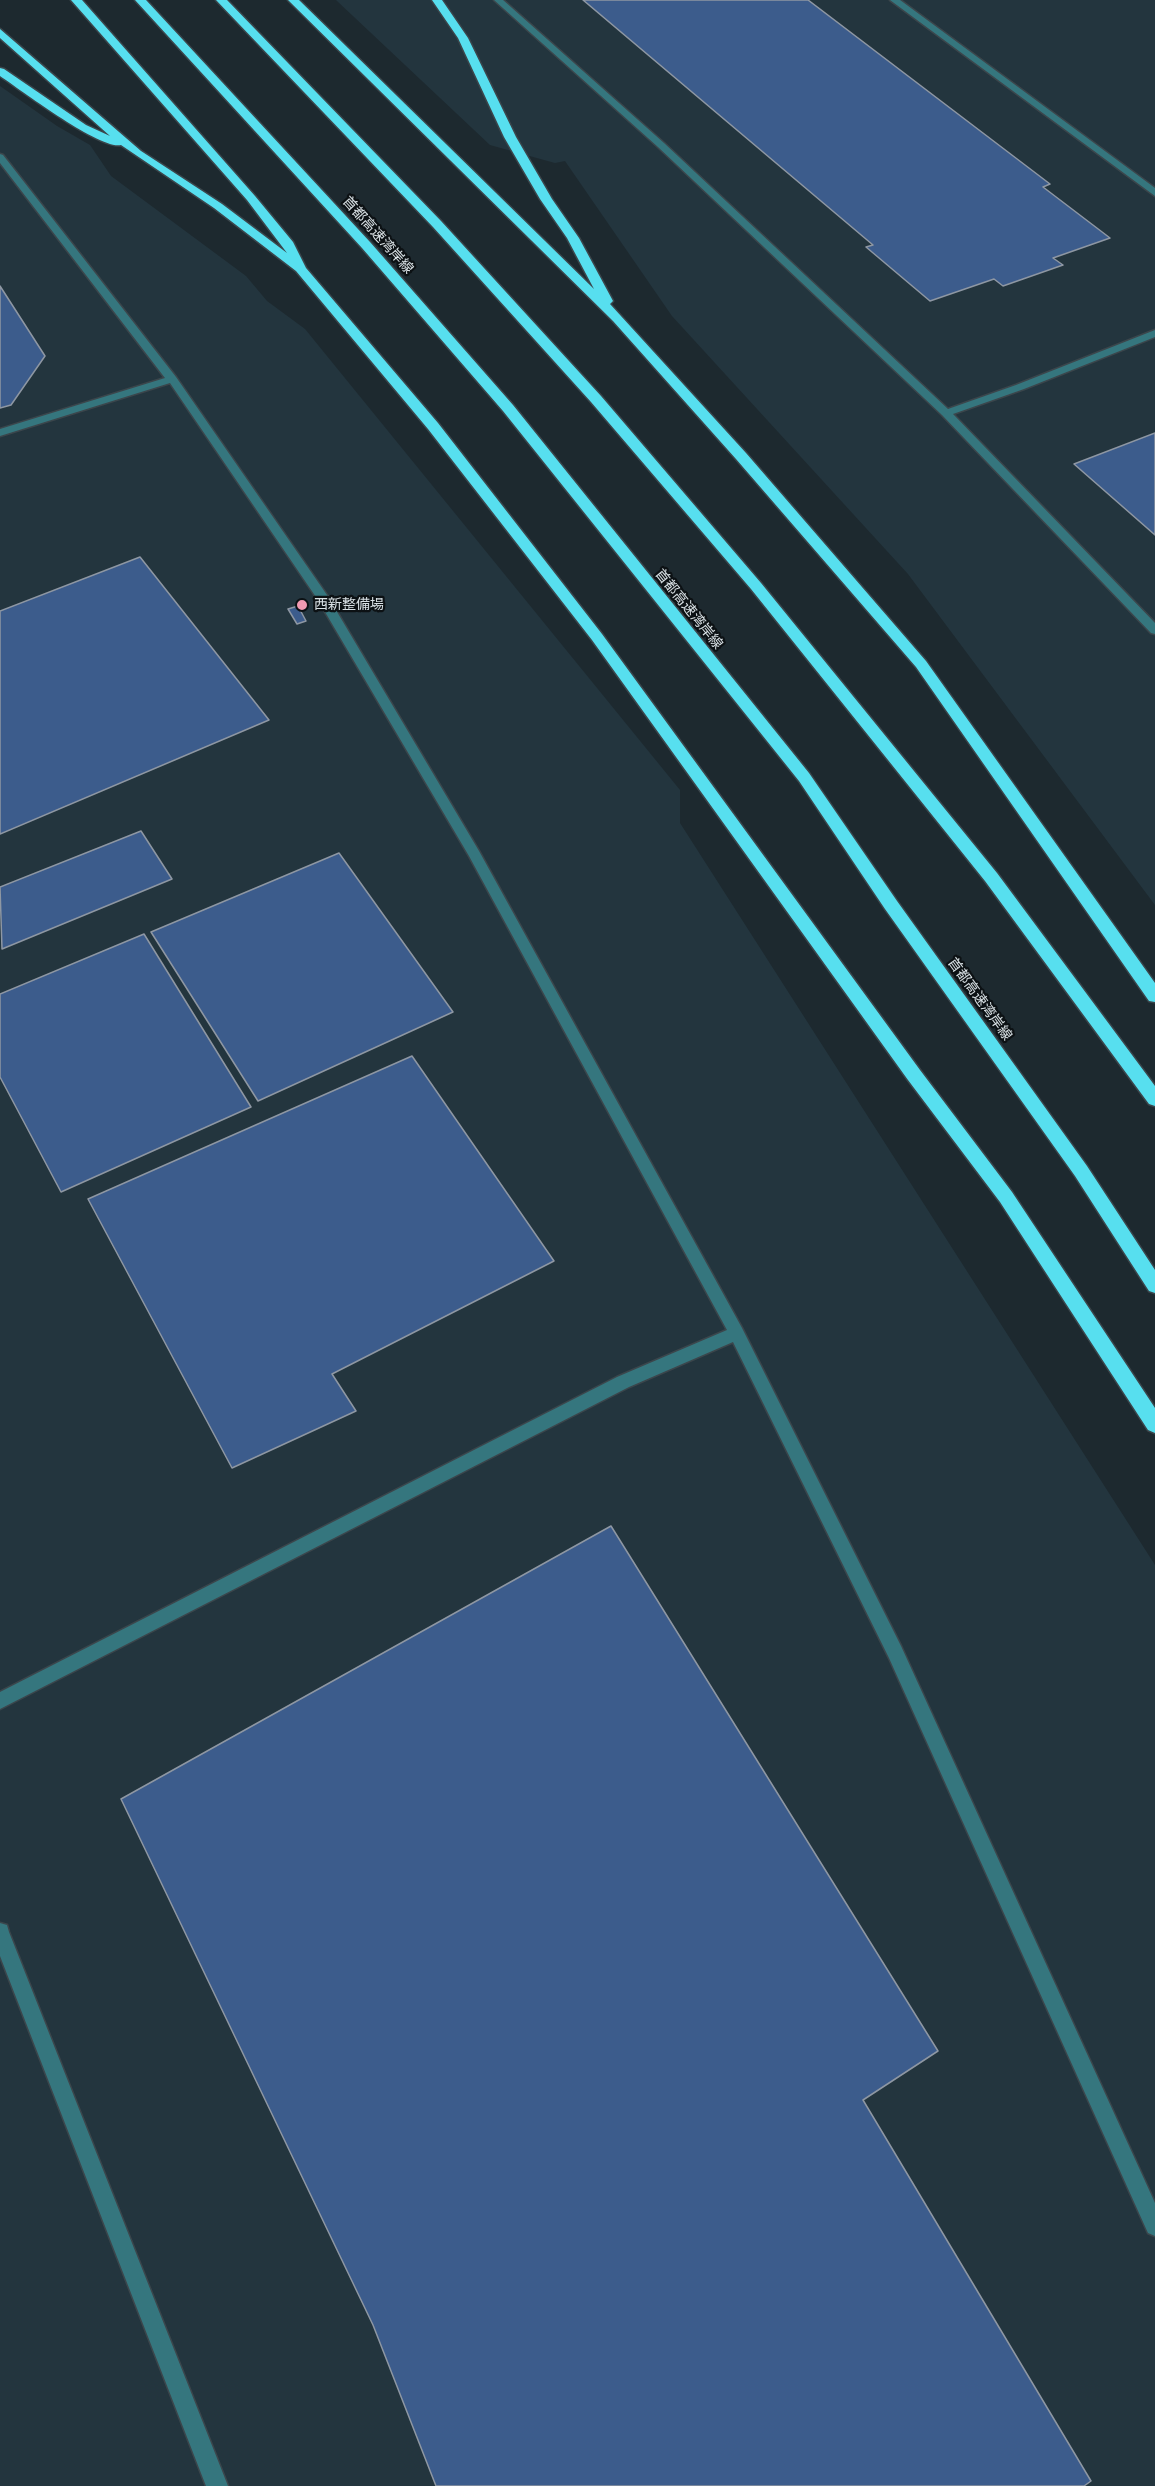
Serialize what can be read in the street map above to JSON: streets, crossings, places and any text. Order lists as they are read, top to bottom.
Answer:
{
  "streets": {
    "highway": ["首都高速湾岸線"]
  },
  "places": ["西新整備場"]
}
